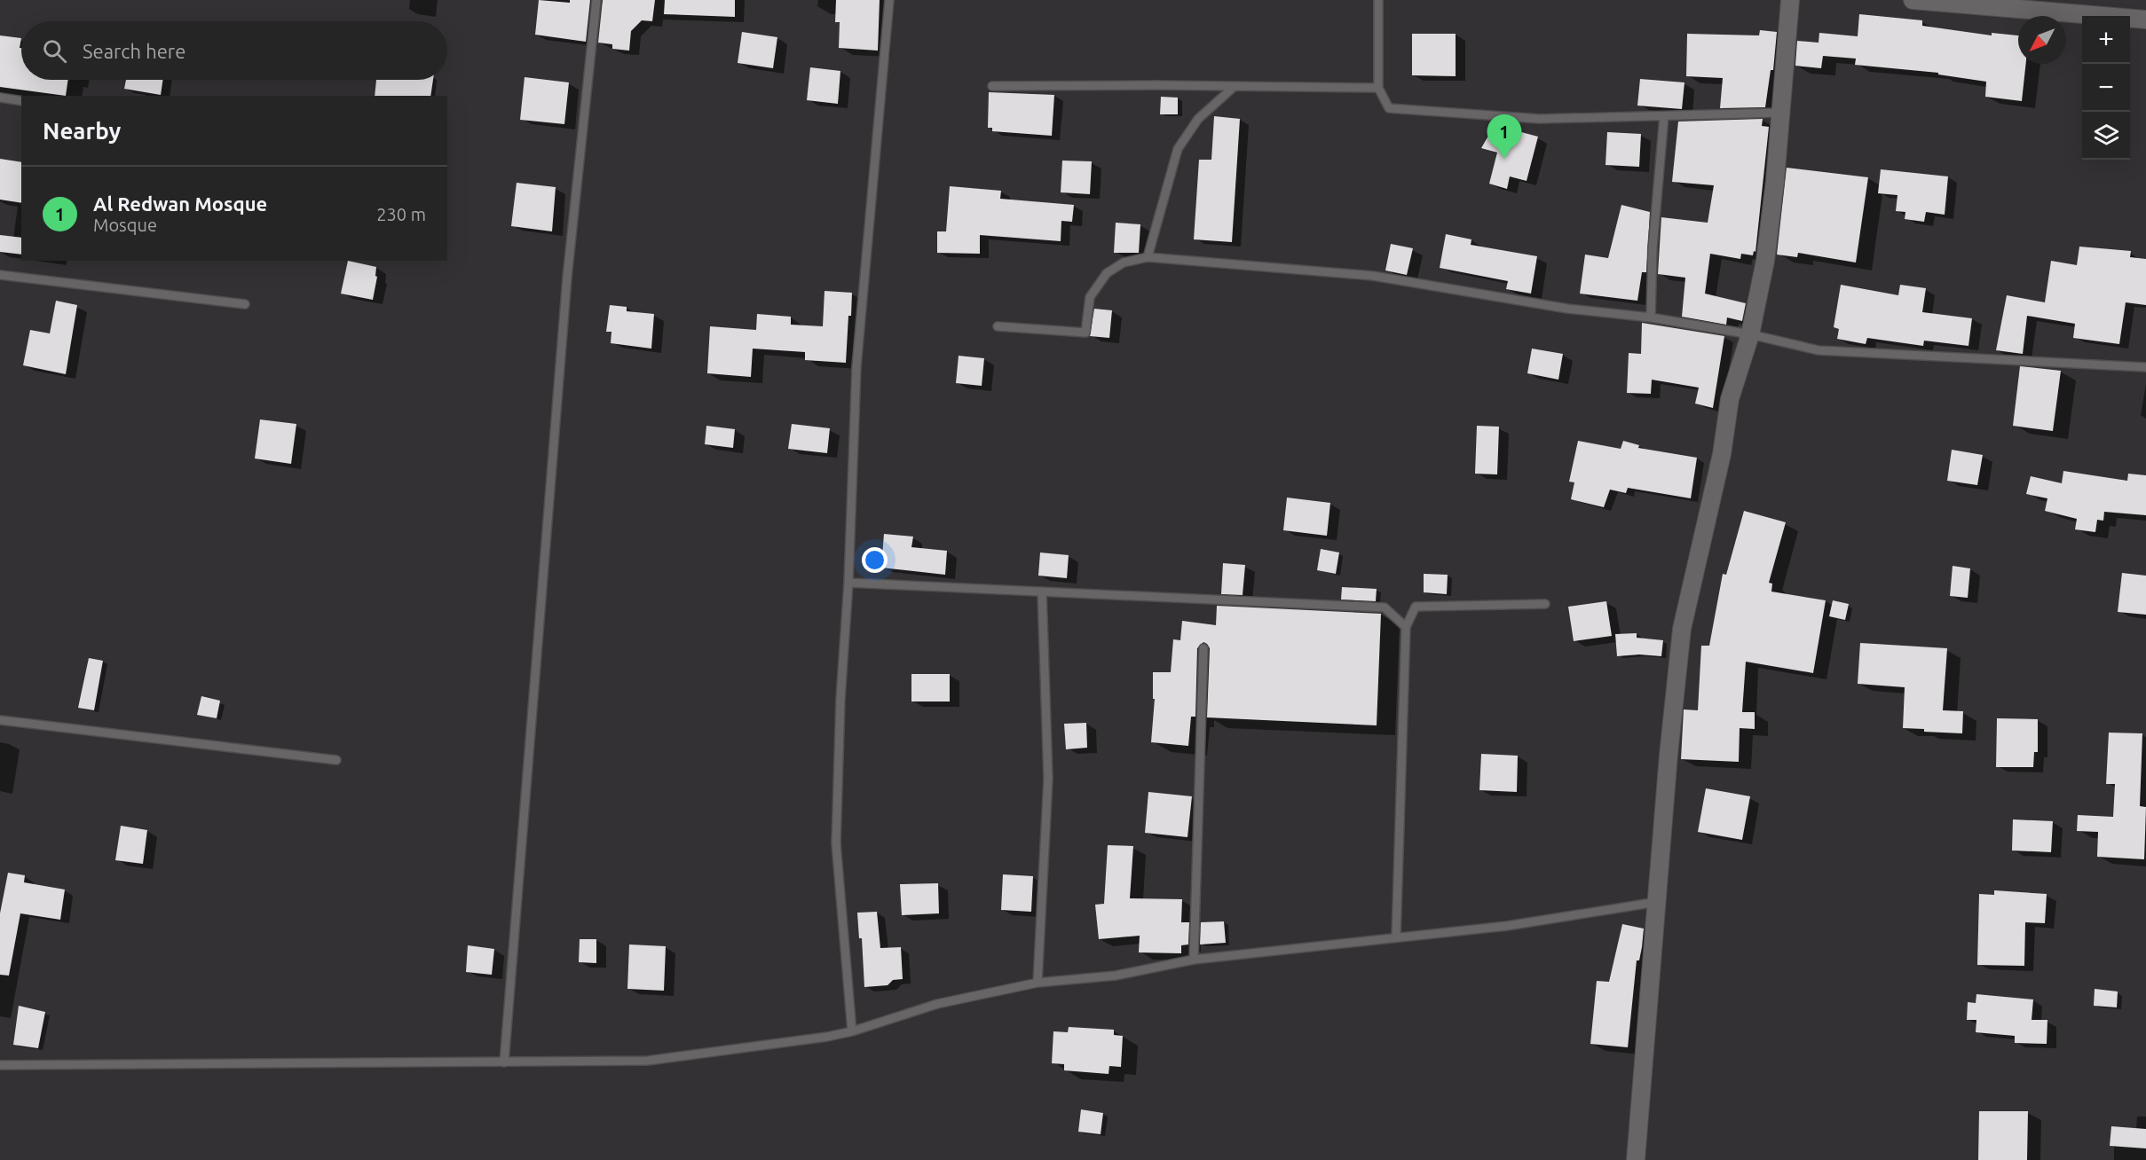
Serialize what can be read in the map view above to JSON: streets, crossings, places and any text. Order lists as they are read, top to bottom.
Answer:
{
  "north": "bottom left",
  "page": {
    "map_buttons": ["+", "−"],
    "search": "Search here",
    "heading": "Nearby",
    "pins": "1",
    "list": [
      {
        "mark": "1",
        "name": "Al Redwan Mosque",
        "note": "Mosque",
        "value": "230 m"
      }
    ]
  }
}
